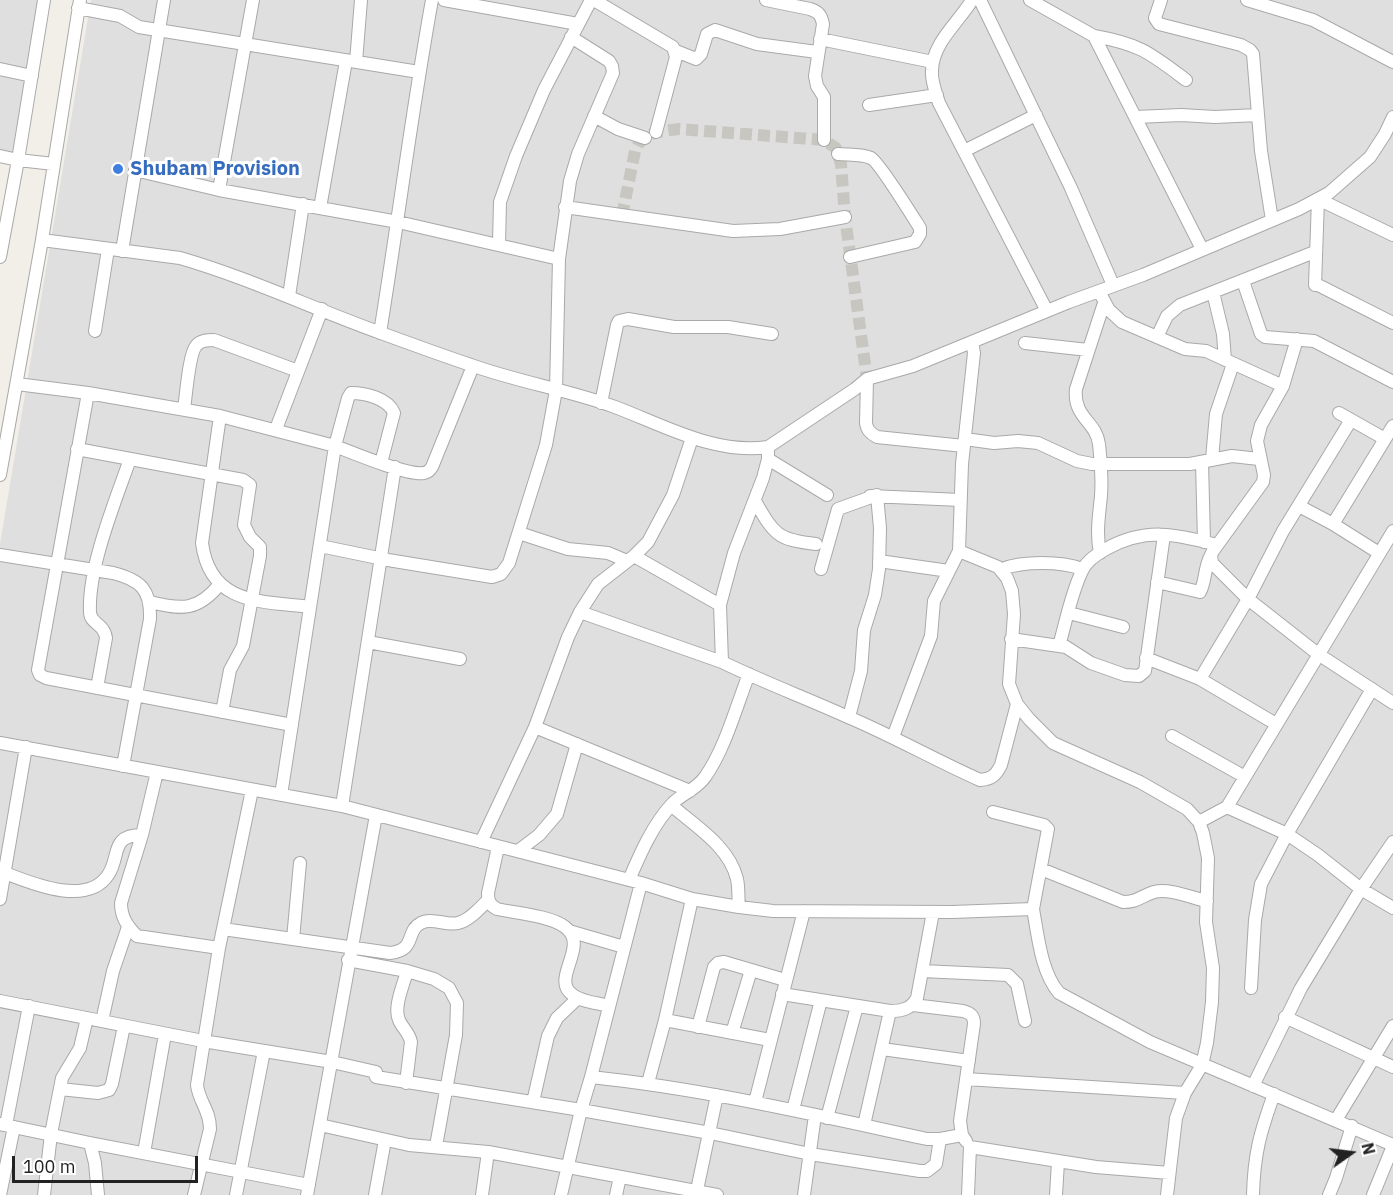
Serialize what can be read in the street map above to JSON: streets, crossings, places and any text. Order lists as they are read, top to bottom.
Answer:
{
  "places": ["Shubam Provision"],
  "scale_bar": "100 m",
  "north": "right"
}
